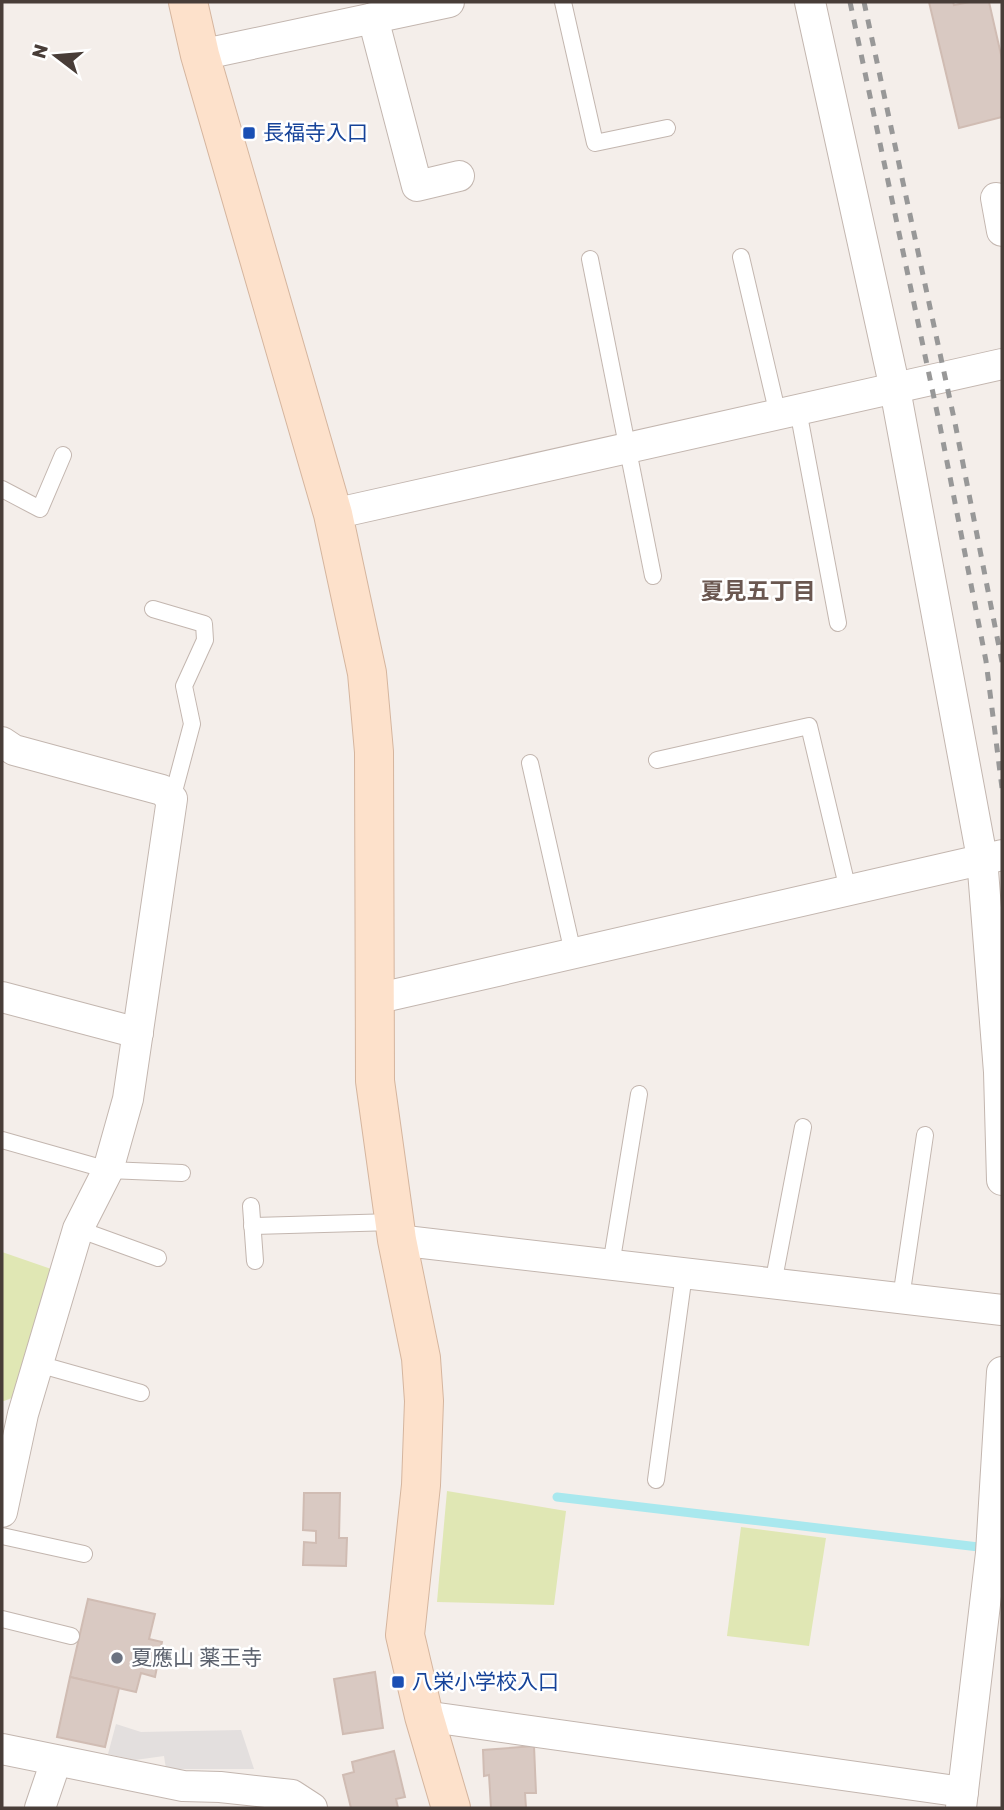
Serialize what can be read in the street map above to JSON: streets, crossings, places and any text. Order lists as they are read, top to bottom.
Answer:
{
  "districts": ["夏見五丁目"],
  "places": {
    "transit": ["長福寺入口", "八栄小学校入口"],
    "other": ["夏應山 薬王寺"]
  },
  "north": "left"
}
